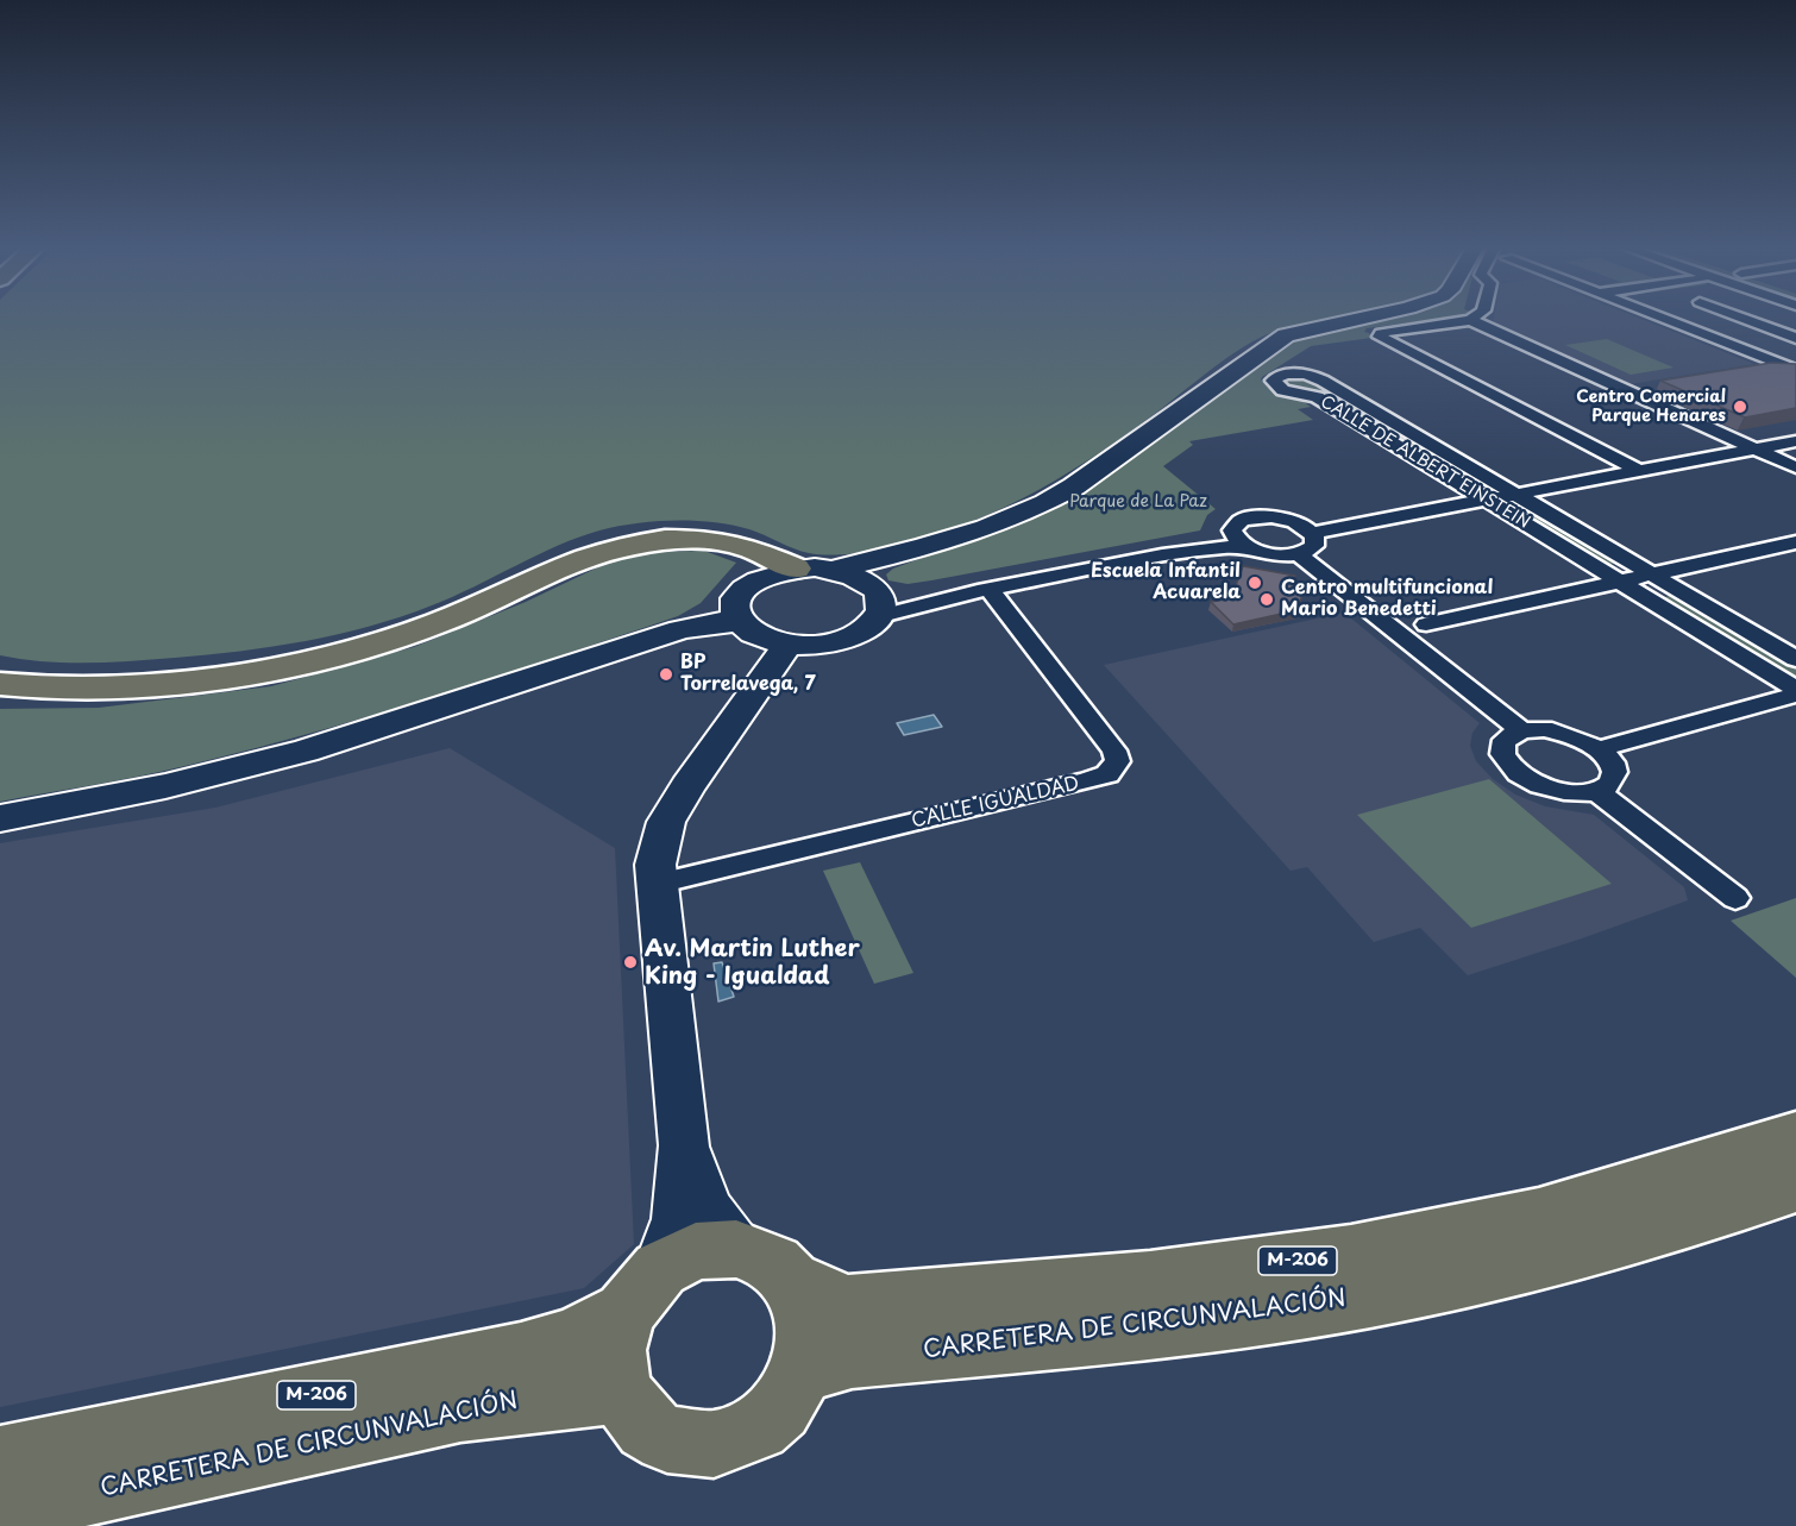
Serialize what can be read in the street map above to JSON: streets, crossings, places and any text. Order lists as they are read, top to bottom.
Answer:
{
  "streets": {
    "main road": ["M-206", "CARRETERA DE CIRCUNVALACIÓN"],
    "street": ["CALLE DE ALBERT EINSTEIN", "CALLE IGUALDAD"]
  },
  "crossings": [
    ["M-206", "CARRETERA DE CIRCUNVALACIÓN"]
  ],
  "parks": ["Parque de La Paz"],
  "places": [
    "Centro Comercial Parque Henares",
    "Escuela Infantil Acuarela",
    "Centro multifuncional Mario Benedetti",
    "BP Torrelavega, 7",
    "Av. Martin Luther King - Igualdad"
  ]
}
